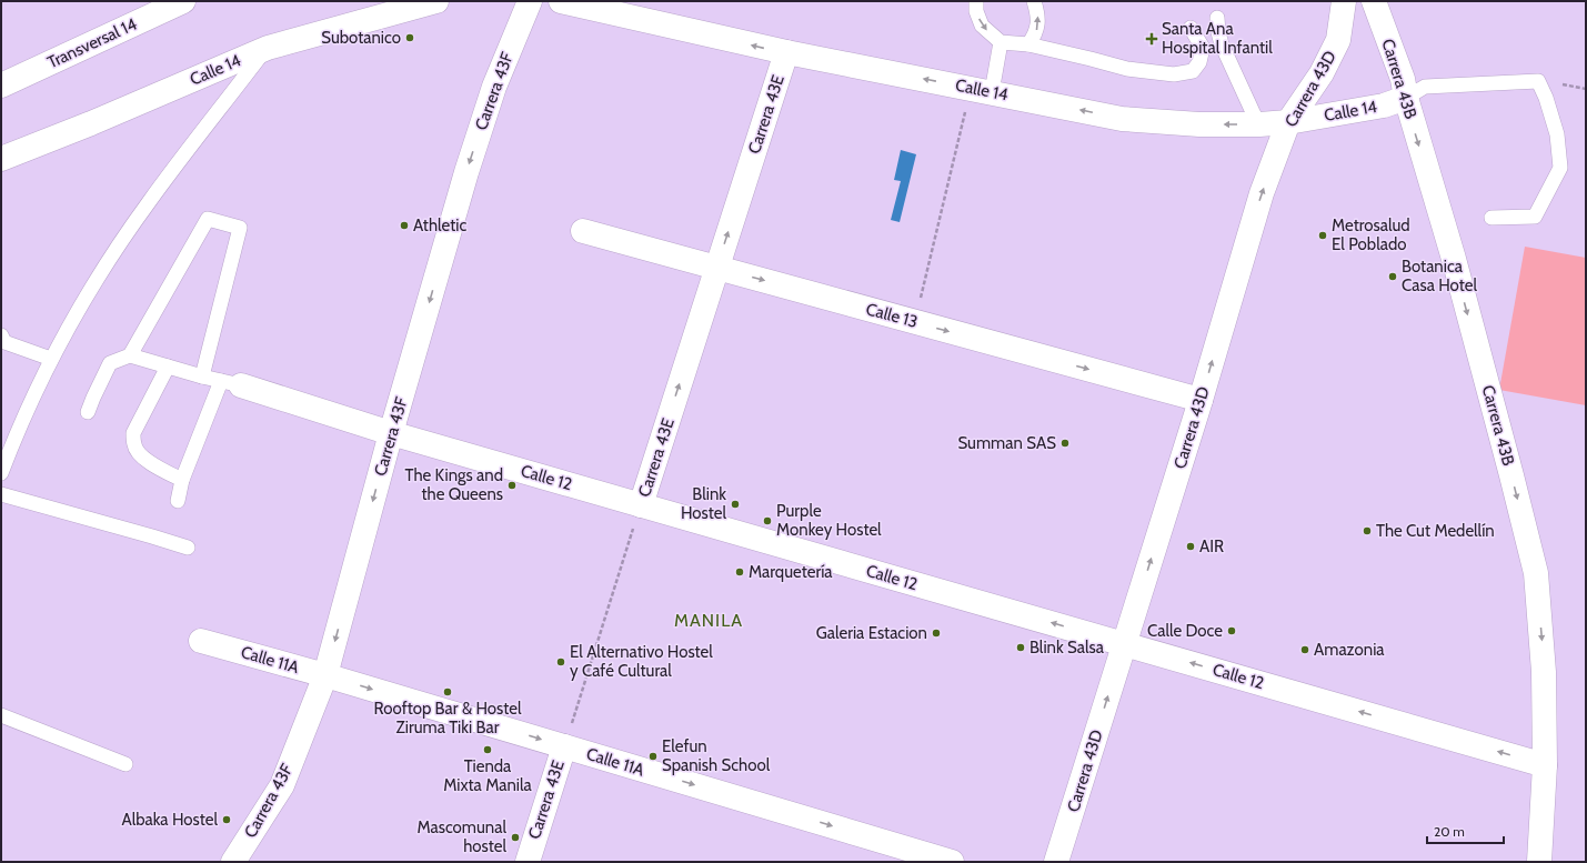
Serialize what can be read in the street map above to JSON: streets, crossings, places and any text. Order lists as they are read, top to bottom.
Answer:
{
  "streets": {
    "street": [
      "Transversal 14",
      "Calle 14",
      "Carrera 43B",
      "Carrera 43D",
      "Carrera 43F",
      "Carrera 43E",
      "Calle 13",
      "Calle 12",
      "Calle 11A"
    ]
  },
  "crossings": [
    ["Calle 14", "Carrera 43B"],
    ["Calle 14", "Carrera 43D"],
    ["Calle 14", "Carrera 43E"],
    ["Carrera 43B", "Calle 12"],
    ["Carrera 43D", "Calle 13"],
    ["Carrera 43D", "Calle 12"],
    ["Carrera 43F", "Calle 12"],
    ["Carrera 43F", "Calle 11A"],
    ["Carrera 43E", "Calle 13"],
    ["Carrera 43E", "Calle 12"],
    ["Carrera 43E", "Calle 11A"]
  ],
  "one_way": [
    "Calle 14",
    "Carrera 43B",
    "Carrera 43D",
    "Carrera 43F",
    "Carrera 43E",
    "Calle 13",
    "Calle 12",
    "Calle 11A"
  ],
  "districts": ["MANILA"],
  "places": {
    "other": [
      "Subotanico",
      "Athletic",
      "Metrosalud El Poblado",
      "Botanica Casa Hotel",
      "Summan SAS",
      "The Kings and the Queens",
      "Blink Hostel",
      "Purple Monkey Hostel",
      "The Cut Medellín",
      "AIR",
      "Marquetería",
      "Calle Doce",
      "Galeria Estacion",
      "Blink Salsa",
      "Amazonia",
      "El Alternativo Hostel y Café Cultural",
      "Rooftop Bar & Hostel Ziruma Tiki Bar",
      "Tienda Mixta Manila",
      "Elefun Spanish School",
      "Albaka Hostel",
      "Mascomunal hostel"
    ],
    "health": ["Santa Ana Hospital Infantil"]
  },
  "scale_bar": "20 m"
}
